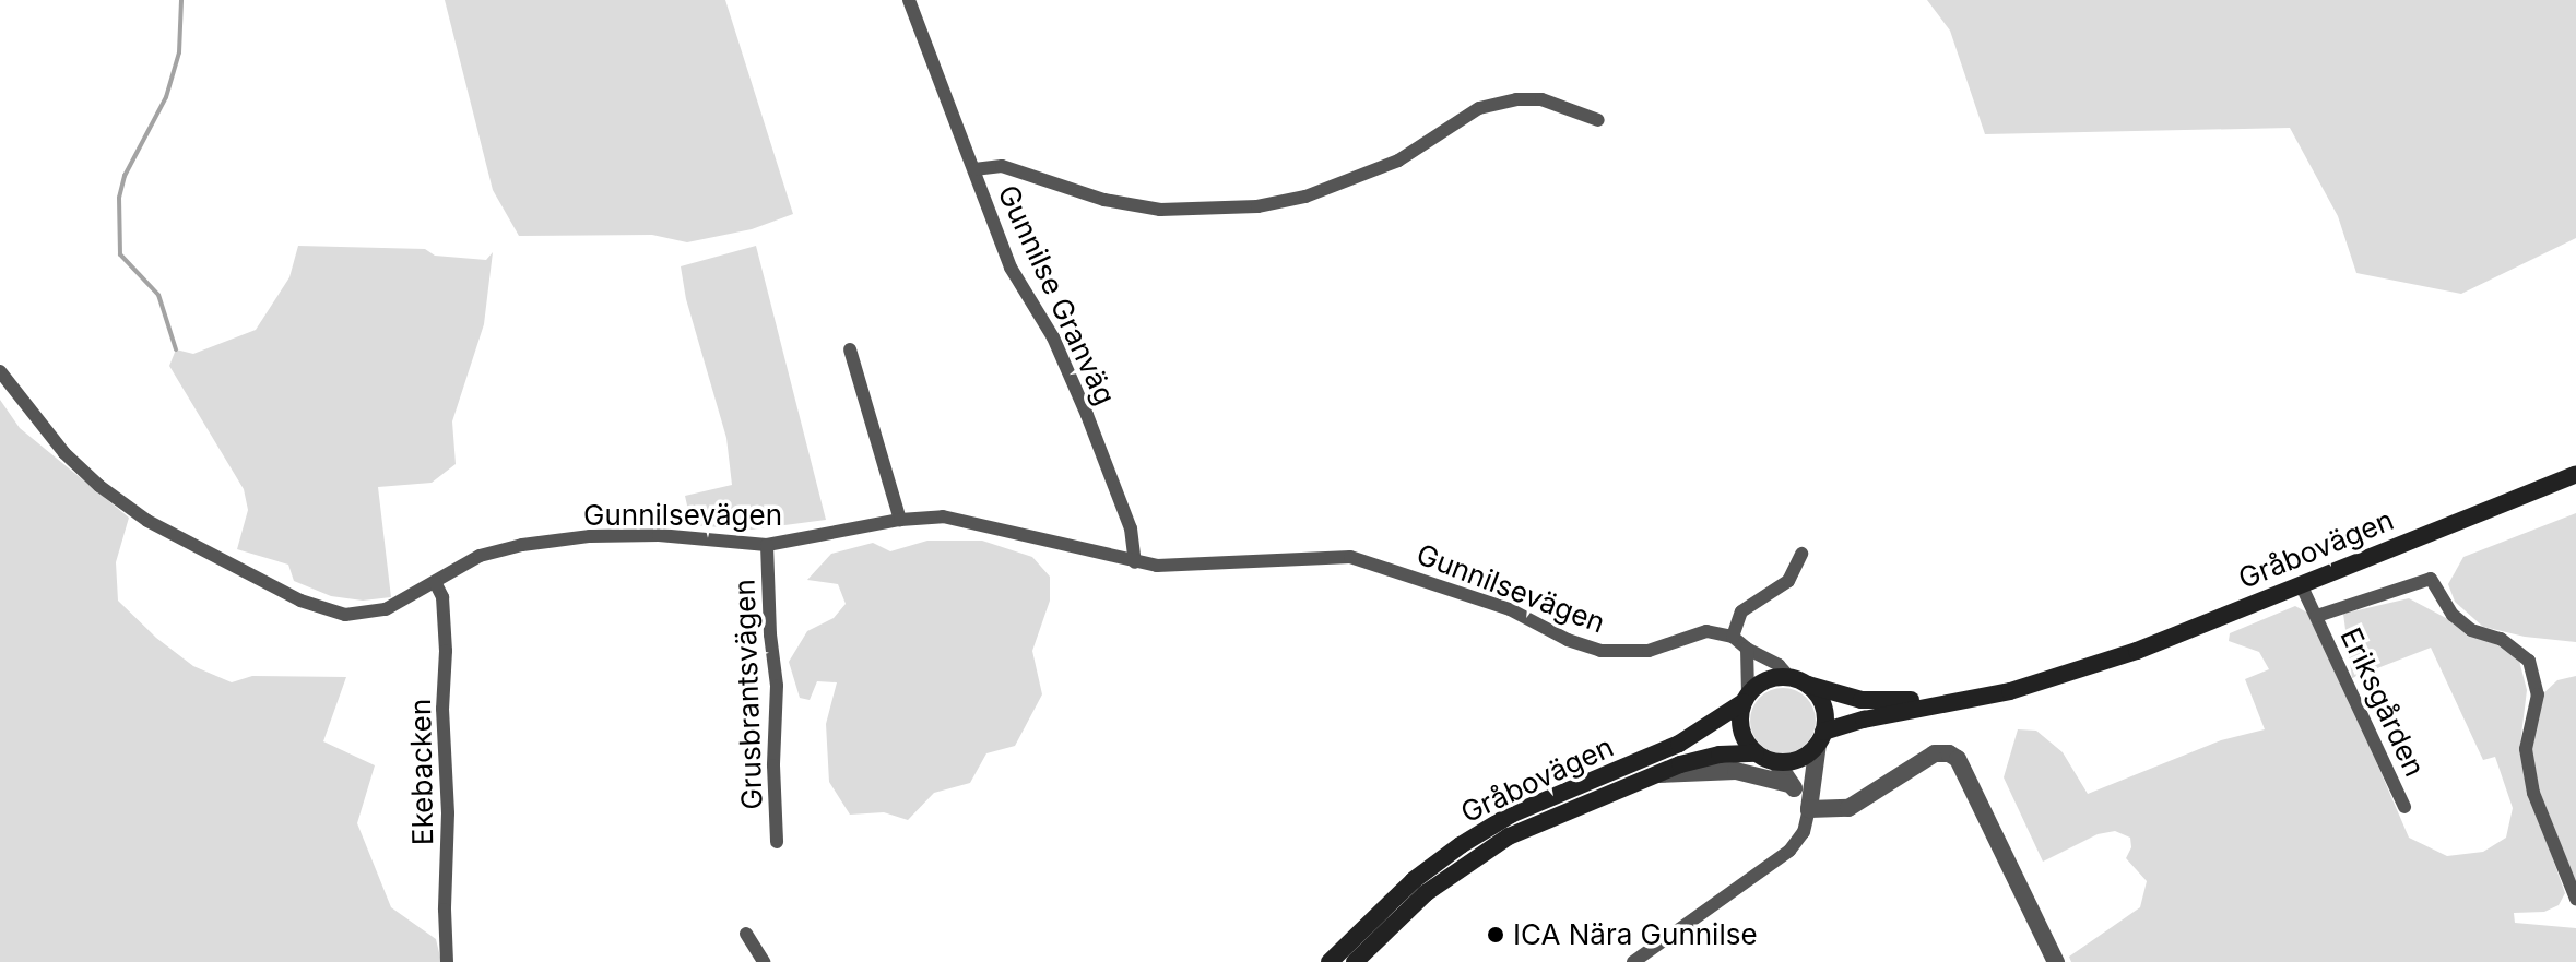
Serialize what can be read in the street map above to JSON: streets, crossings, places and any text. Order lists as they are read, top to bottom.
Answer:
{
  "streets": {
    "main road": ["Gråbovägen"],
    "street": [
      "Gunnilse Granväg",
      "Gunnilsevägen",
      "Grusbrantsvägen",
      "Eriksgården",
      "Ekebacken"
    ]
  },
  "crossings": [
    ["Gunnilse Granväg", "Gunnilsevägen"],
    ["Gunnilsevägen", "Grusbrantsvägen"],
    ["Gunnilsevägen", "Ekebacken"],
    ["Gråbovägen", "Eriksgården"]
  ],
  "places": ["ICA Nära Gunnilse"]
}
